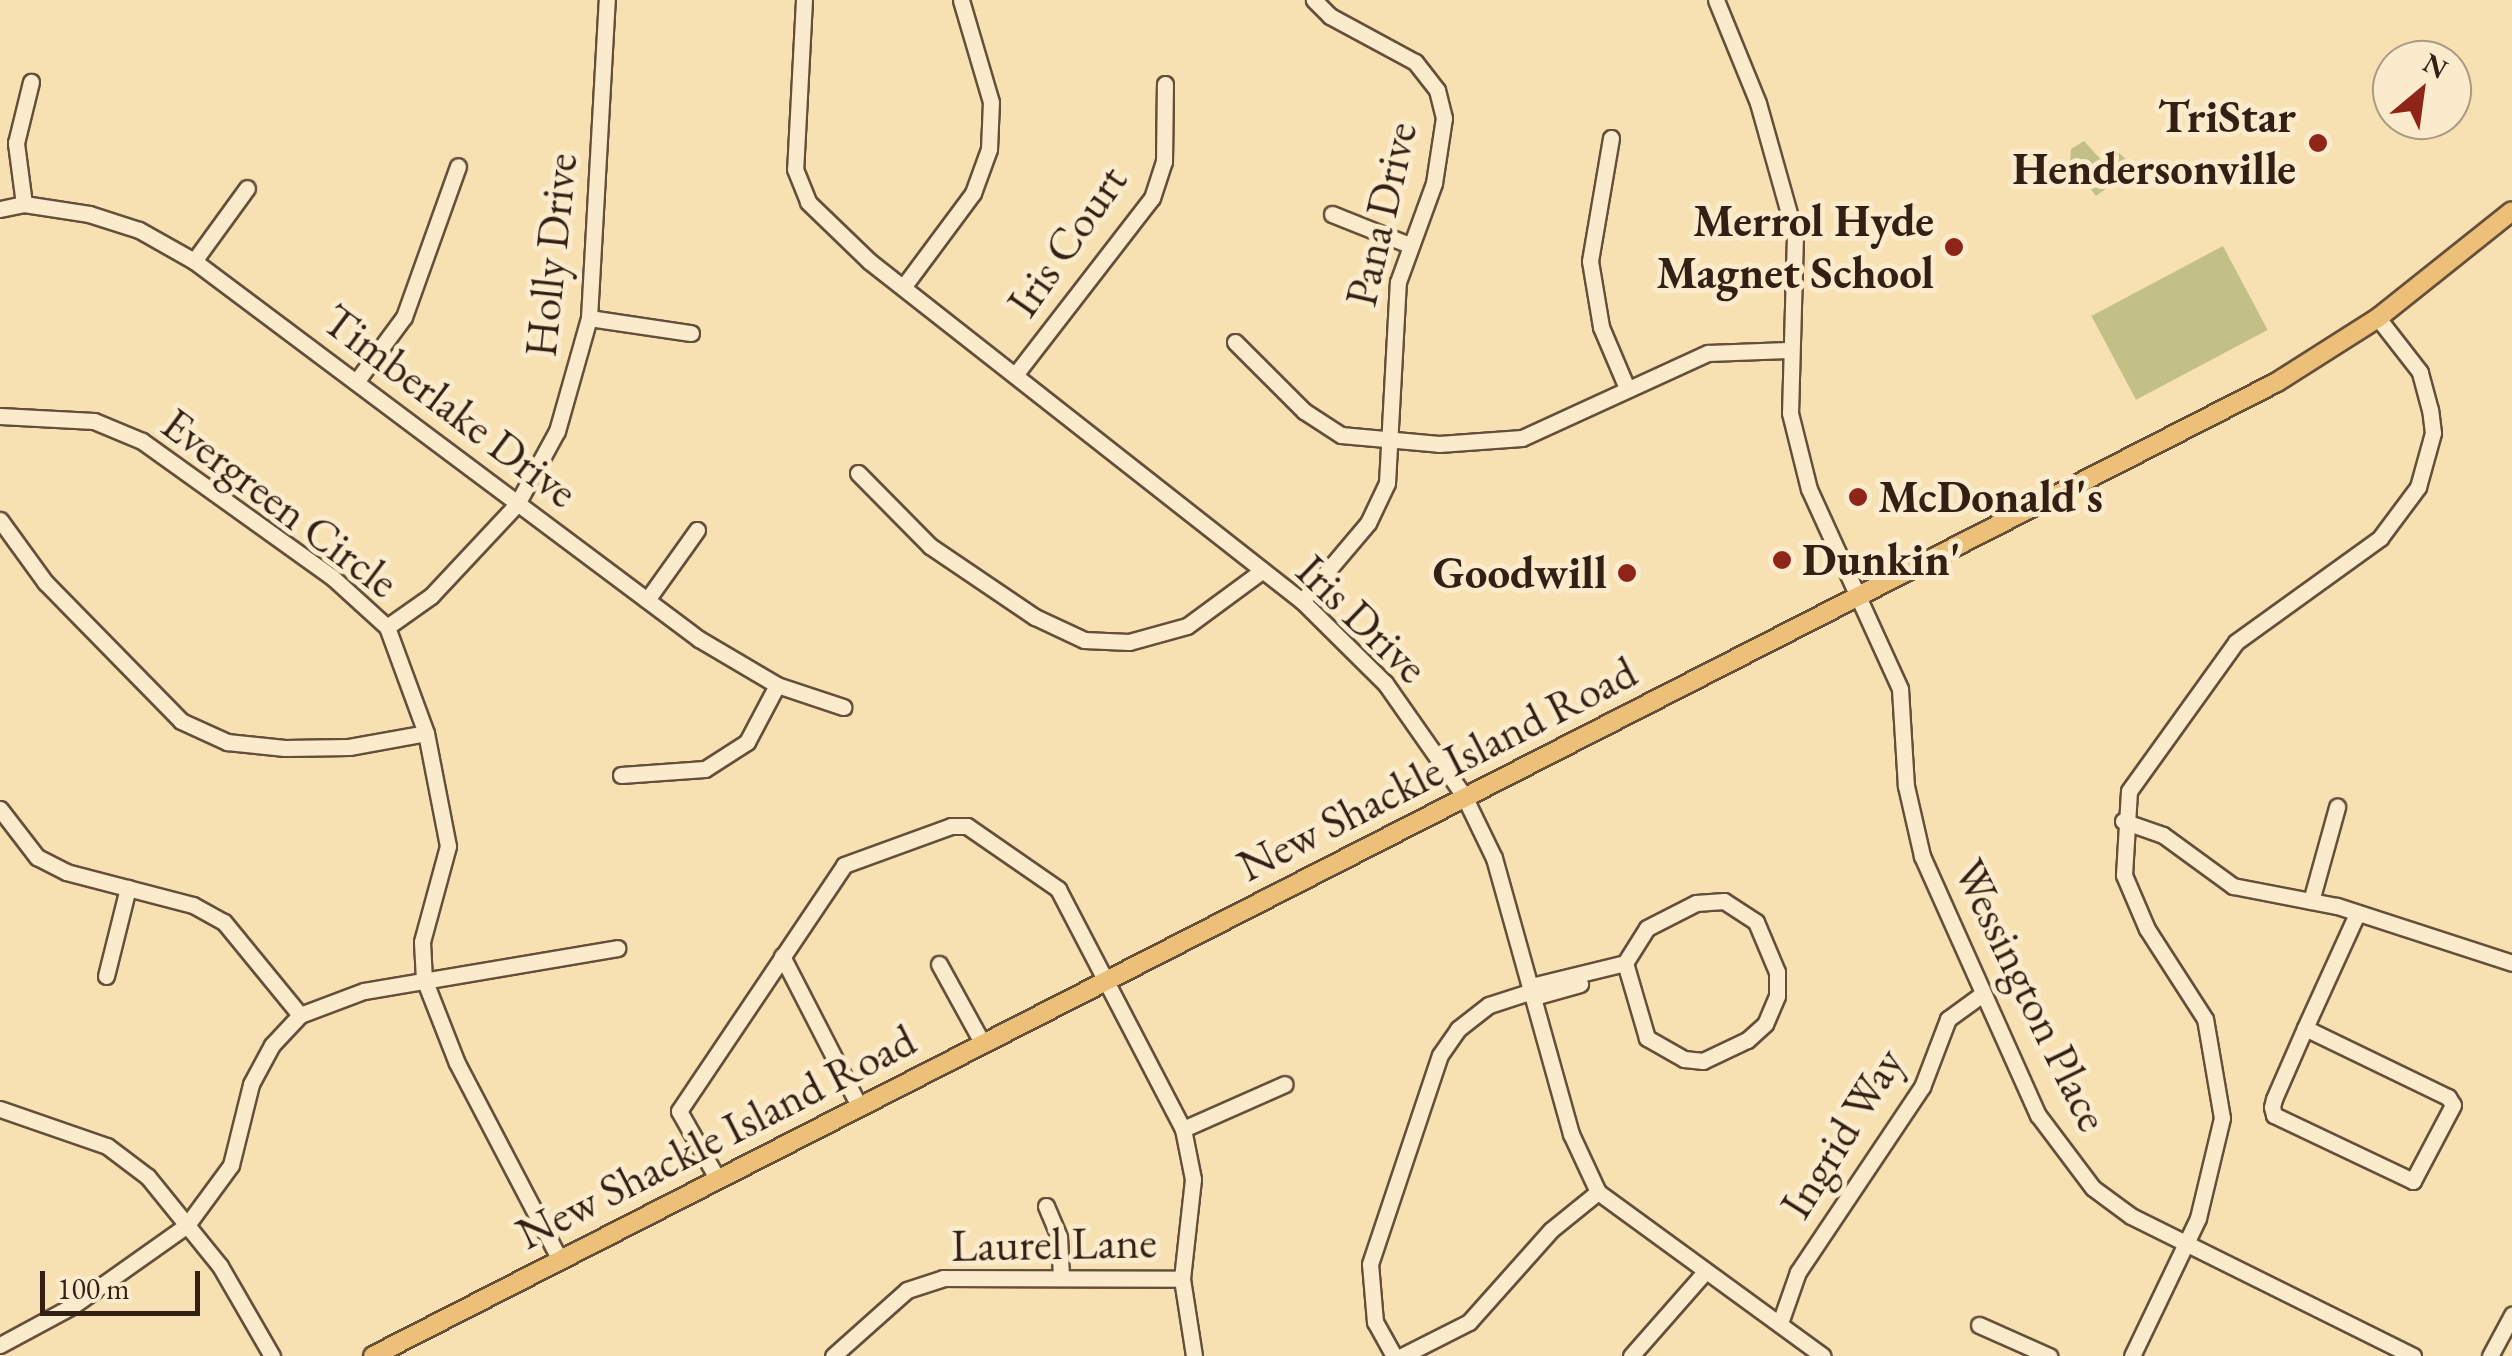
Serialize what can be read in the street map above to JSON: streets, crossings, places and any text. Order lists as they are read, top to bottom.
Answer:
{
  "streets": {
    "main road": ["New Shackle Island Road"],
    "street": [
      "Pana Drive",
      "Iris Court",
      "Holly Drive",
      "Timberlake Drive",
      "Evergreen Circle",
      "Iris Drive",
      "Wessington Place",
      "Ingrid Way",
      "Laurel Lane"
    ]
  },
  "crossings": [
    ["Pana Drive", "Iris Drive"],
    ["Iris Court", "Iris Drive"],
    ["Holly Drive", "Timberlake Drive"],
    ["Holly Drive", "Evergreen Circle"],
    ["Evergreen Circle", "New Shackle Island Road"],
    ["Iris Drive", "New Shackle Island Road"],
    ["Iris Drive", "Ingrid Way"],
    ["New Shackle Island Road", "Wessington Place"],
    ["Wessington Place", "Ingrid Way"]
  ],
  "places": [
    "TriStar Hendersonville",
    "Merrol Hyde Magnet School",
    "McDonald's",
    "Dunkin'",
    "Goodwill"
  ],
  "scale_bar": "100 m",
  "north": "top right"
}
